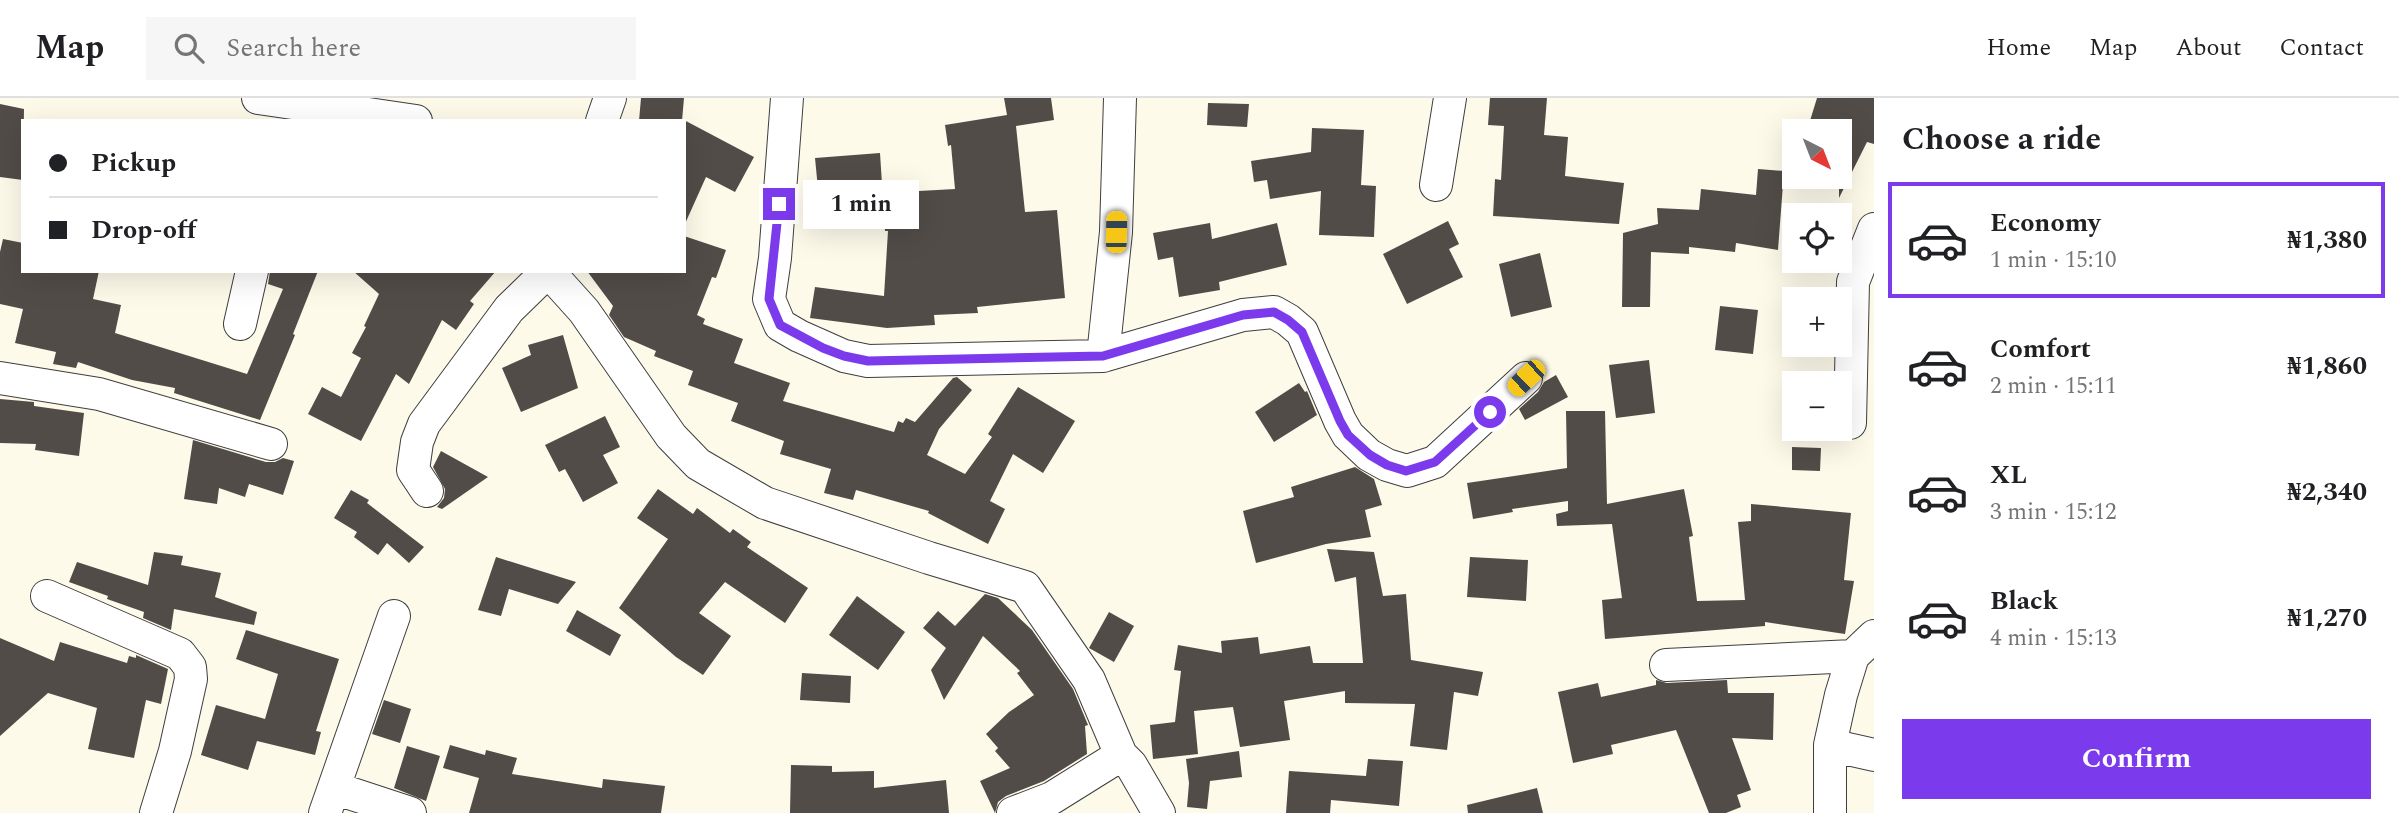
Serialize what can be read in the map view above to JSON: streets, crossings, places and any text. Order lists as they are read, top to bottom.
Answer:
{
  "north": "bottom right",
  "page": {
    "header": "Map",
    "search": "Search here",
    "nav": [
      "Home",
      "Map",
      "About",
      "Contact"
    ],
    "heading": "Choose a ride",
    "map_buttons": ["+", "−"],
    "banner": ["Pickup", "Drop-off"],
    "bubble": "1 min",
    "list": [
      {
        "name": "Economy",
        "note": "1 min · 15:10",
        "value": "₦1,380"
      },
      {
        "name": "Comfort",
        "note": "2 min · 15:11",
        "value": "₦1,860"
      },
      {
        "name": "XL",
        "note": "3 min · 15:12",
        "value": "₦2,340"
      },
      {
        "name": "Black",
        "note": "4 min · 15:13",
        "value": "₦1,270"
      }
    ],
    "buttons": "Confirm"
  }
}
